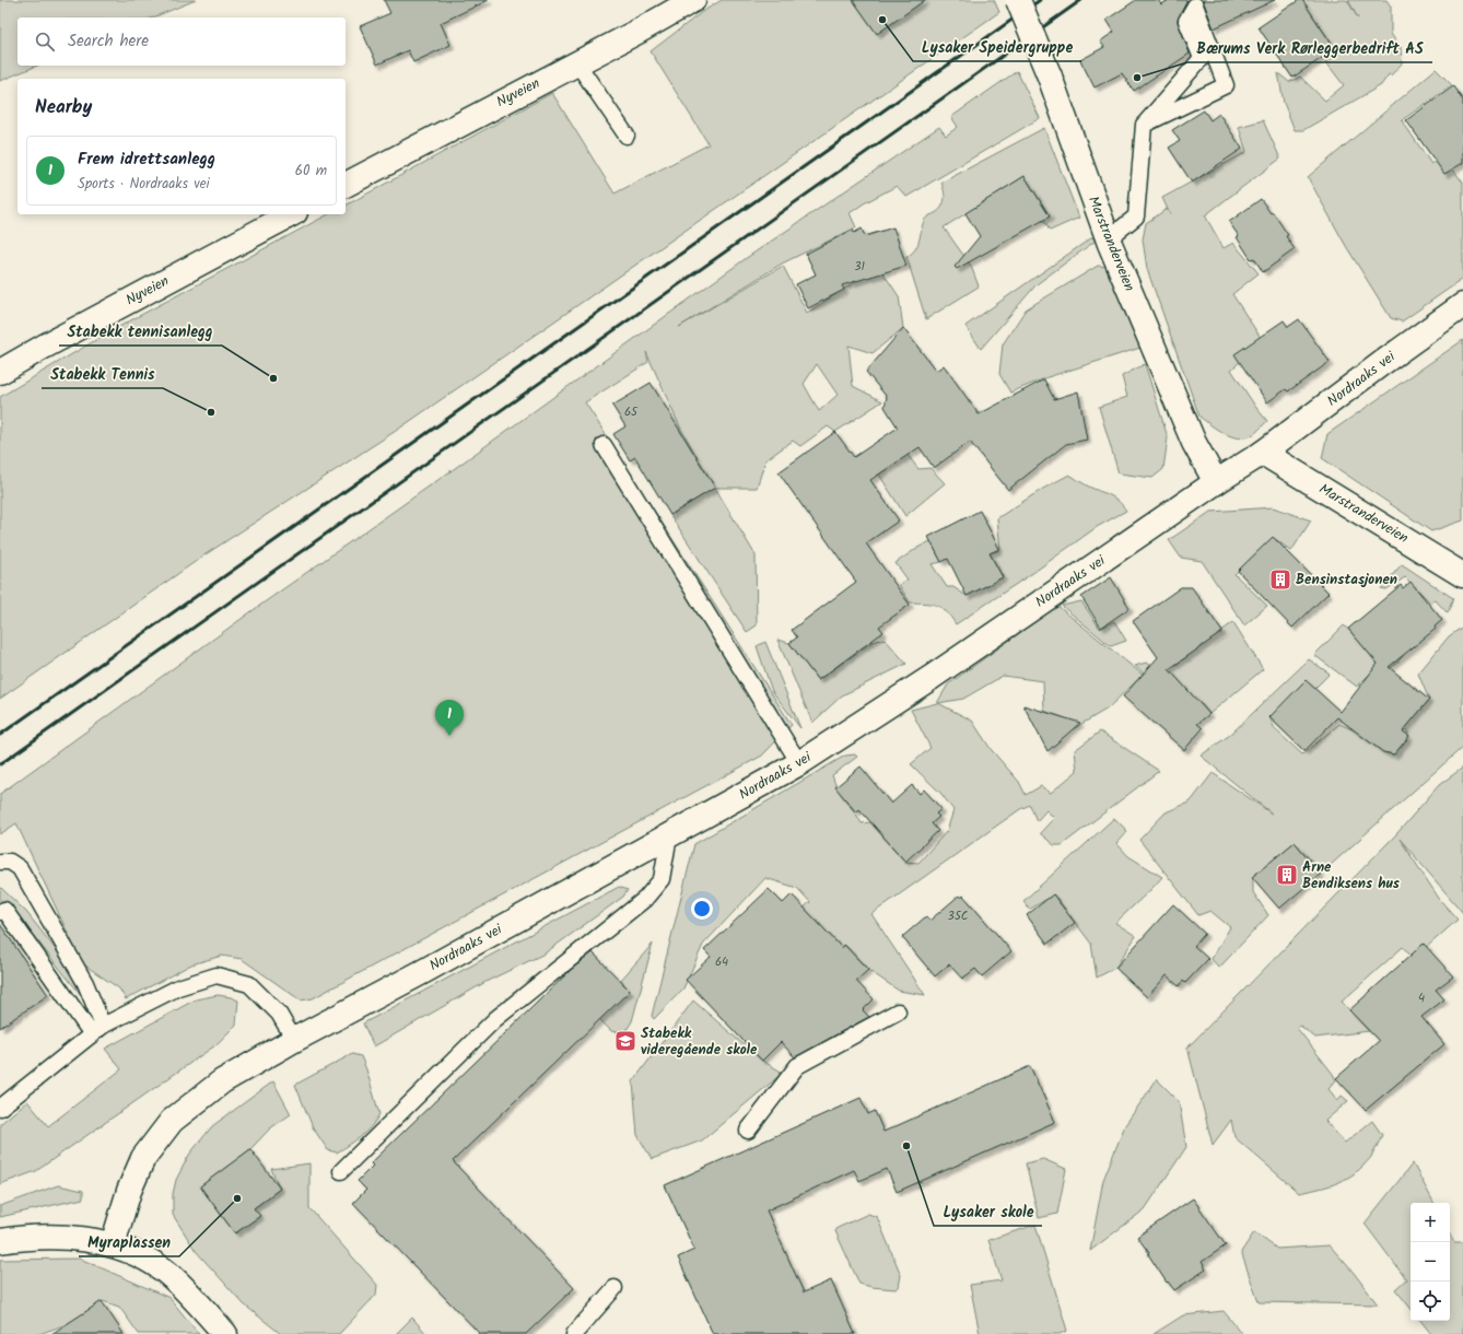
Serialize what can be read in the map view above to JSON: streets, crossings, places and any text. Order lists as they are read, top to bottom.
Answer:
{
  "streets": {
    "street": ["Nyveien", "Marstranderveien", "Nordraaks vei"]
  },
  "crossings": [
    ["Marstranderveien", "Nordraaks vei"]
  ],
  "places": {
    "other": [
      "Lysaker Speidergruppe",
      "Bærums Verk Rørleggerbedrift AS",
      "Stabekk tennisanlegg",
      "Stabekk Tennis",
      "Lysaker skole",
      "Myraplassen"
    ],
    "building": ["Bensinstasjonen", "Arne Bendiksens hus"],
    "school or university": ["Stabekk videregående skole"]
  },
  "house_numbers": [
    "31",
    "65",
    "35C",
    "64",
    "4"
  ],
  "page": {
    "search": "Search here",
    "heading": "Nearby",
    "list": [
      {
        "mark": "1",
        "name": "Frem idrettsanlegg",
        "note": "Sports · Nordraaks vei",
        "value": "60 m"
      }
    ],
    "pins": "1",
    "map_buttons": ["+", "−"]
  }
}
